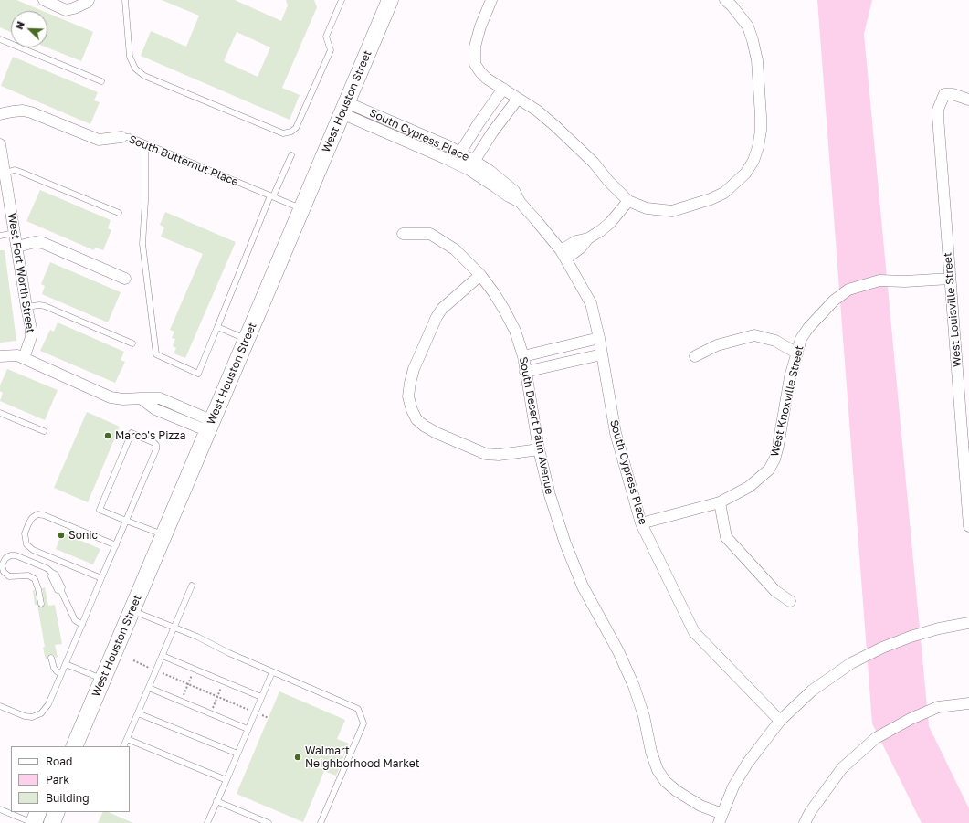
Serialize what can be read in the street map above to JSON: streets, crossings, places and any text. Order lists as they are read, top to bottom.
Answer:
{
  "streets": {
    "main road": ["West Houston Street"],
    "street": [
      "South Cypress Place",
      "South Butternut Place",
      "West Fort Worth Street",
      "West Louisville Street",
      "West Knoxville Street",
      "South Desert Palm Avenue"
    ]
  },
  "crossings": [
    ["West Houston Street", "South Cypress Place"],
    ["West Houston Street", "South Butternut Place"],
    ["South Cypress Place", "West Knoxville Street"],
    ["West Louisville Street", "West Knoxville Street"]
  ],
  "places": ["Marco's Pizza", "Sonic", "Walmart Neighborhood Market"],
  "legend": ["Road", "Park", "Building"],
  "north": "top left"
}
